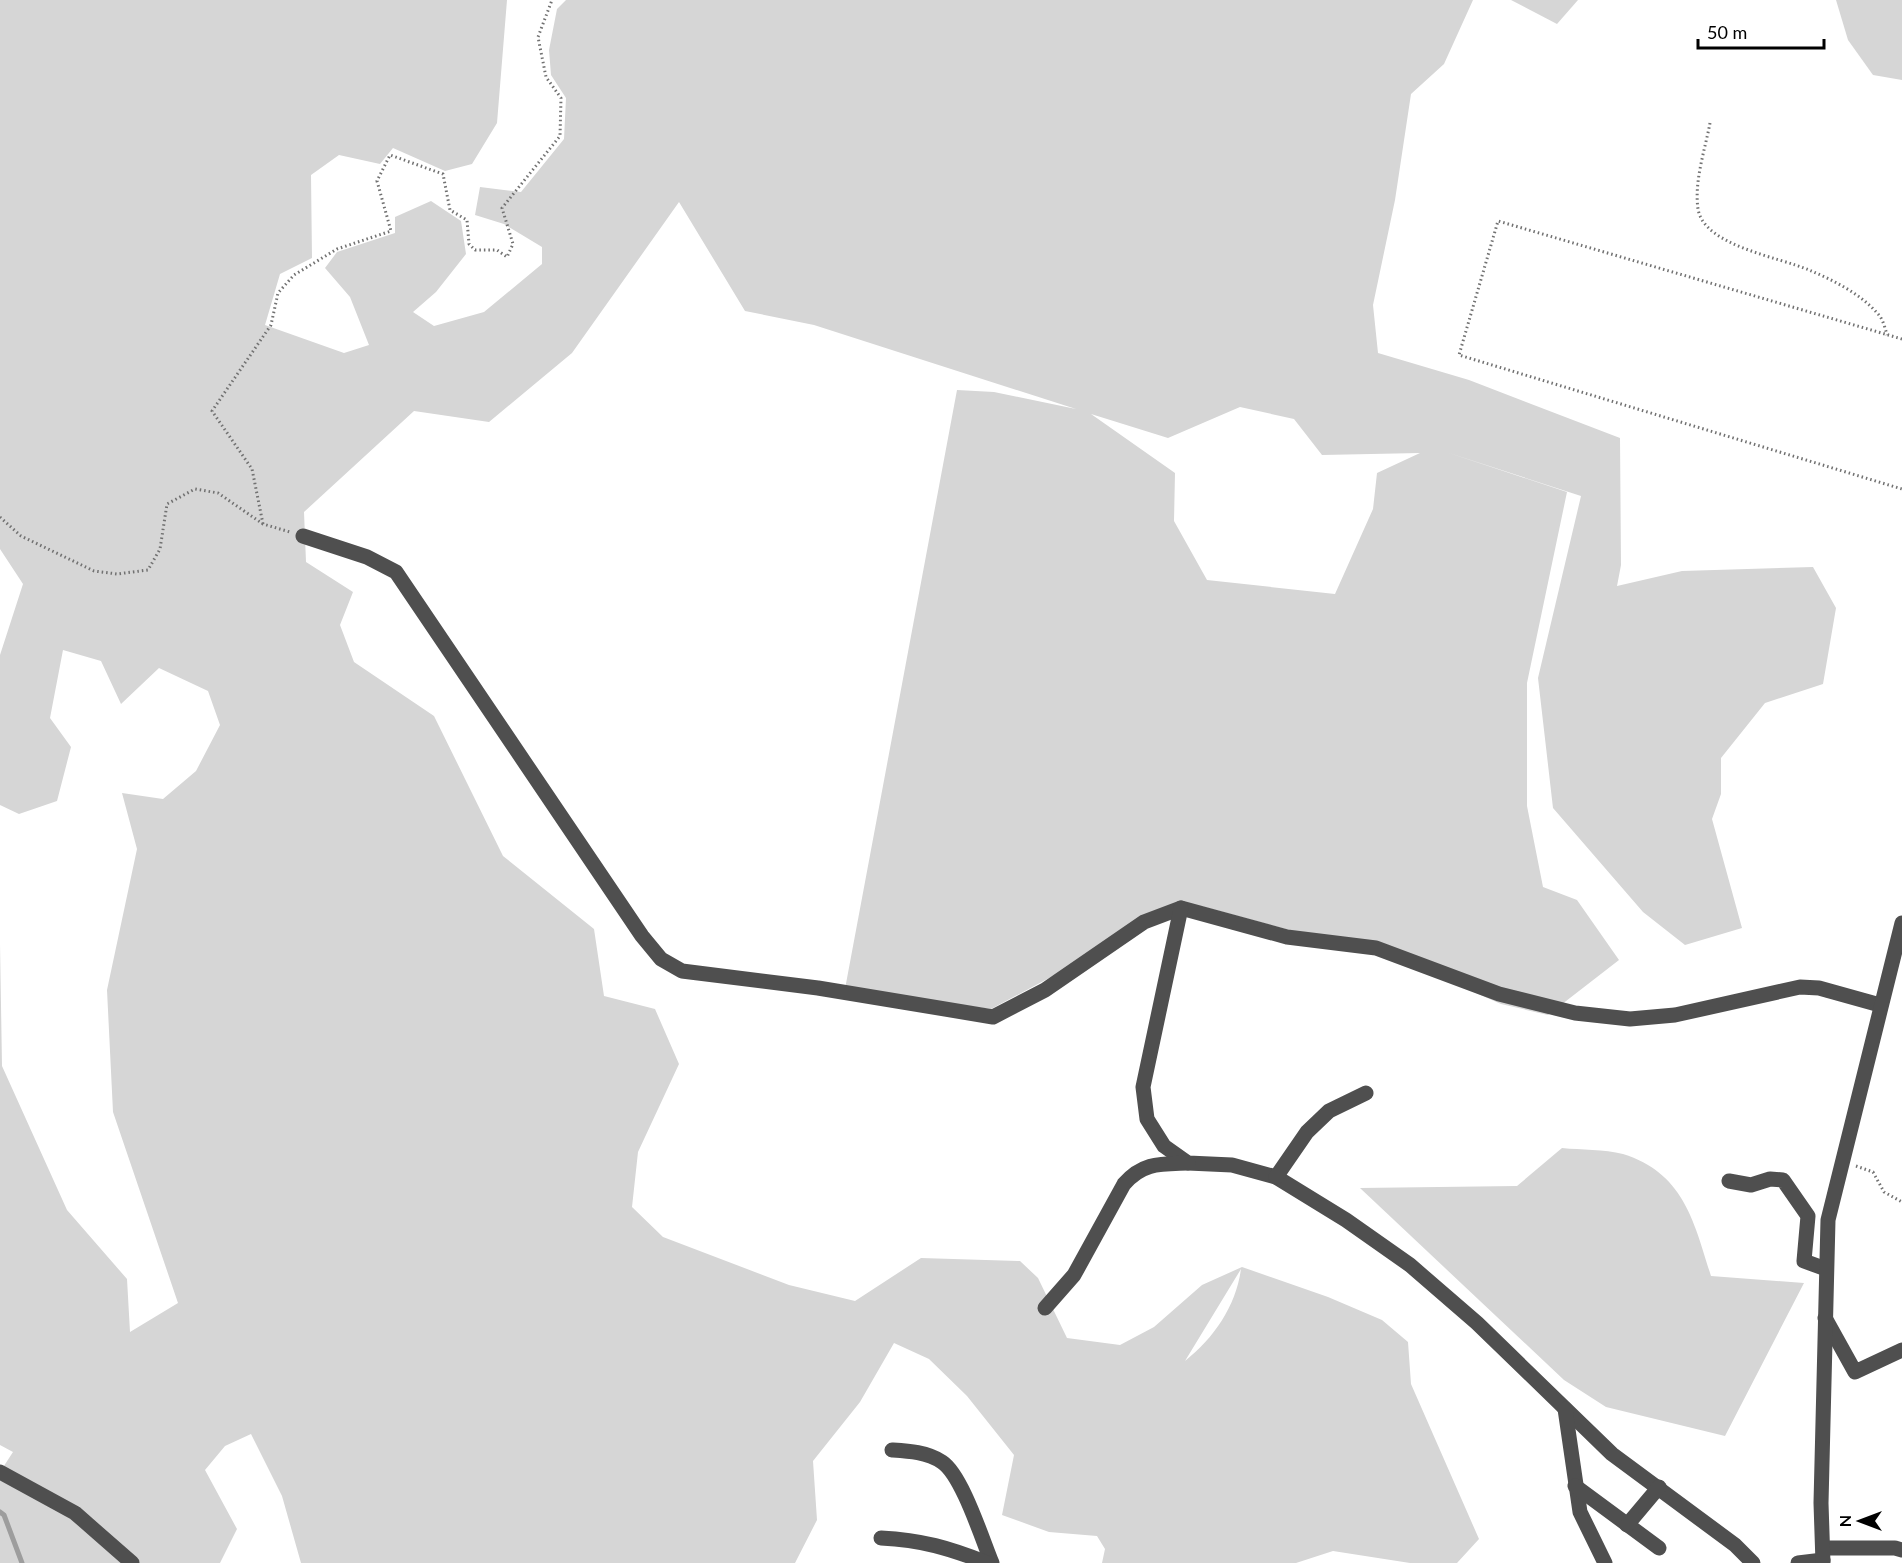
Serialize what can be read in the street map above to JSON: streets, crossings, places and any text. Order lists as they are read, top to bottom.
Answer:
{
  "scale_bar": "50 m",
  "north": "left"
}
